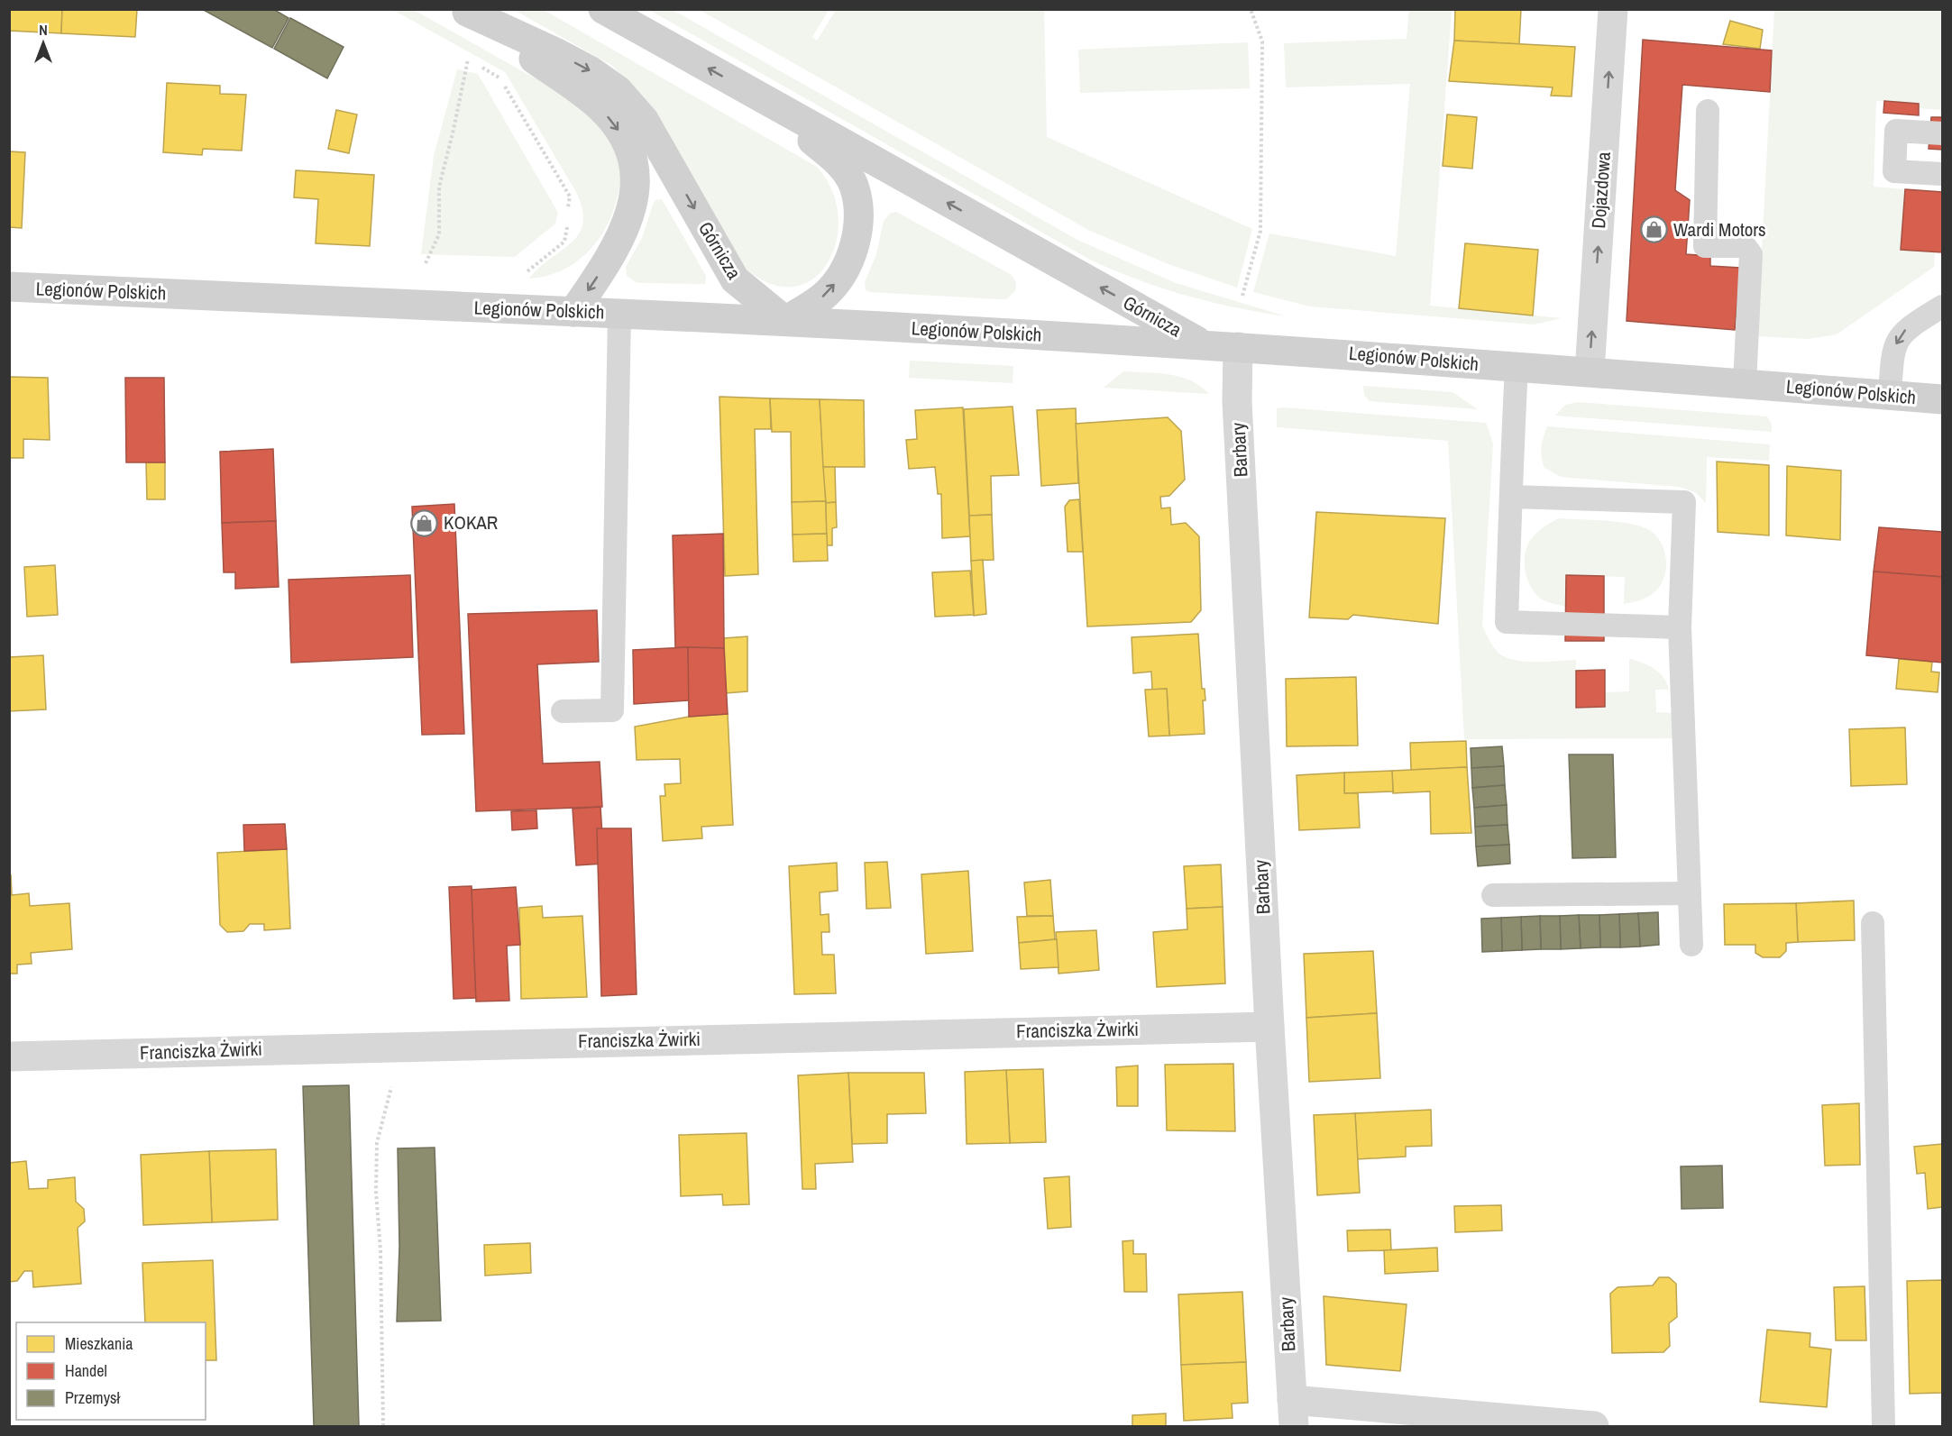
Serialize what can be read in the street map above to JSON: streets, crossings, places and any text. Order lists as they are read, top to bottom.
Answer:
{
  "streets": {
    "street": [
      "Dojazdowa",
      "Górnicza",
      "Legionów Polskich",
      "Barbary",
      "Franciszka Żwirki"
    ]
  },
  "crossings": [
    ["Dojazdowa", "Legionów Polskich"],
    ["Górnicza", "Legionów Polskich"],
    ["Legionów Polskich", "Barbary"],
    ["Barbary", "Franciszka Żwirki"]
  ],
  "one_way": ["Dojazdowa"],
  "places": {
    "shop": ["Wardi Motors", "KOKAR"]
  },
  "legend": ["Mieszkania", "Handel", "Przemysł"],
  "north": "top"
}
